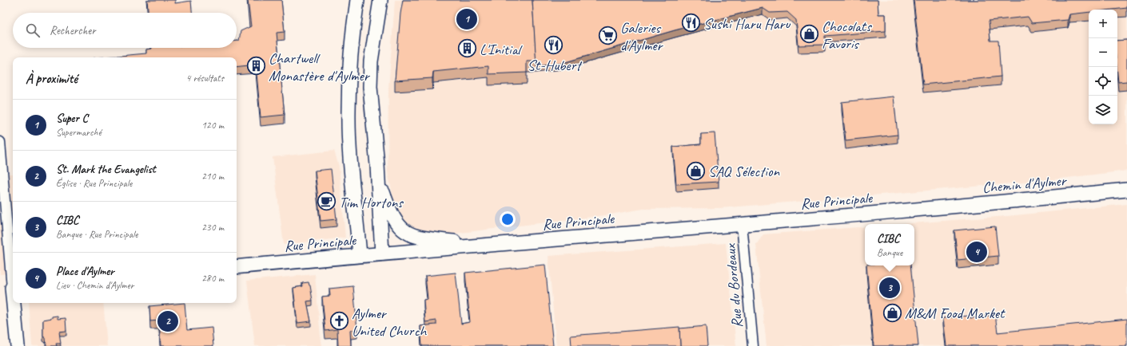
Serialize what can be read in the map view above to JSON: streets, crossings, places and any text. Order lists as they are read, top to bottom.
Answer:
{
  "streets": {
    "main road": ["Chemin d'Aylmer", "Rue Principale"],
    "street": ["Rue du Bordeaux"]
  },
  "crossings": [
    ["Chemin d'Aylmer", "Rue Principale"],
    ["Rue Principale", "Rue du Bordeaux"]
  ],
  "places": {
    "restaurant": ["Sushi Haru Haru", "St-Hubert"],
    "shop": ["Chocolats Favoris", "SAQ Sélection", "M&M Food Market"],
    "supermarket": ["Galeries d'Aylmer"],
    "building": ["L'Initial", "Chartwell Monastère d'Aylmer"],
    "cafe": ["Tim Hortons"],
    "church": ["Aylmer United Church"]
  },
  "page": {
    "pins": [
      "1",
      "4",
      "3",
      "2"
    ],
    "map_buttons": ["+", "−"],
    "search": "Rechercher",
    "heading": ["À proximité", "4 résultats"],
    "list": [
      {
        "mark": "1",
        "name": "Super C",
        "note": "Supermarché",
        "value": "120 m"
      },
      {
        "mark": "2",
        "name": "St. Mark the Evangelist",
        "note": "Église · Rue Principale",
        "value": "210 m"
      },
      {
        "mark": "3",
        "name": "CIBC",
        "note": "Banque · Rue Principale",
        "value": "230 m"
      },
      {
        "mark": "4",
        "name": "Place d'Aylmer",
        "note": "Lieu · Chemin d'Aylmer",
        "value": "280 m"
      }
    ],
    "popup": ["CIBC", "Banque"]
  }
}
